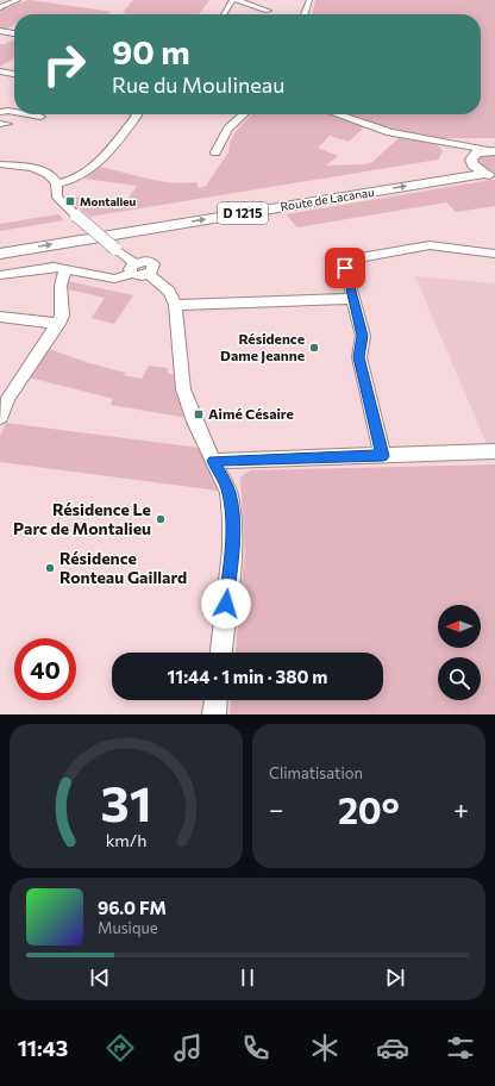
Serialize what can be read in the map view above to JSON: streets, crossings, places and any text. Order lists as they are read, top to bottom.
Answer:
{
  "streets": {
    "main road": ["Route de Lacanau", "D 1215"]
  },
  "places": {
    "transit": ["Montalieu", "Aimé Césaire"],
    "other": ["Résidence Dame Jeanne", "Résidence Le Parc de Montalieu", "Résidence Ronteau Gaillard"]
  },
  "north": "left",
  "page": {
    "turn": ["90 m", "Rue du Moulineau"],
    "limit": "40",
    "trip": "11:44 · 1 min · 380 m",
    "tile": "Climatisation",
    "heat": ["−", "20°", "+"],
    "song": ["96.0 FM", "Musique"],
    "tabs": "11:43",
    "gauge": ["31", "km/h"]
  }
}
